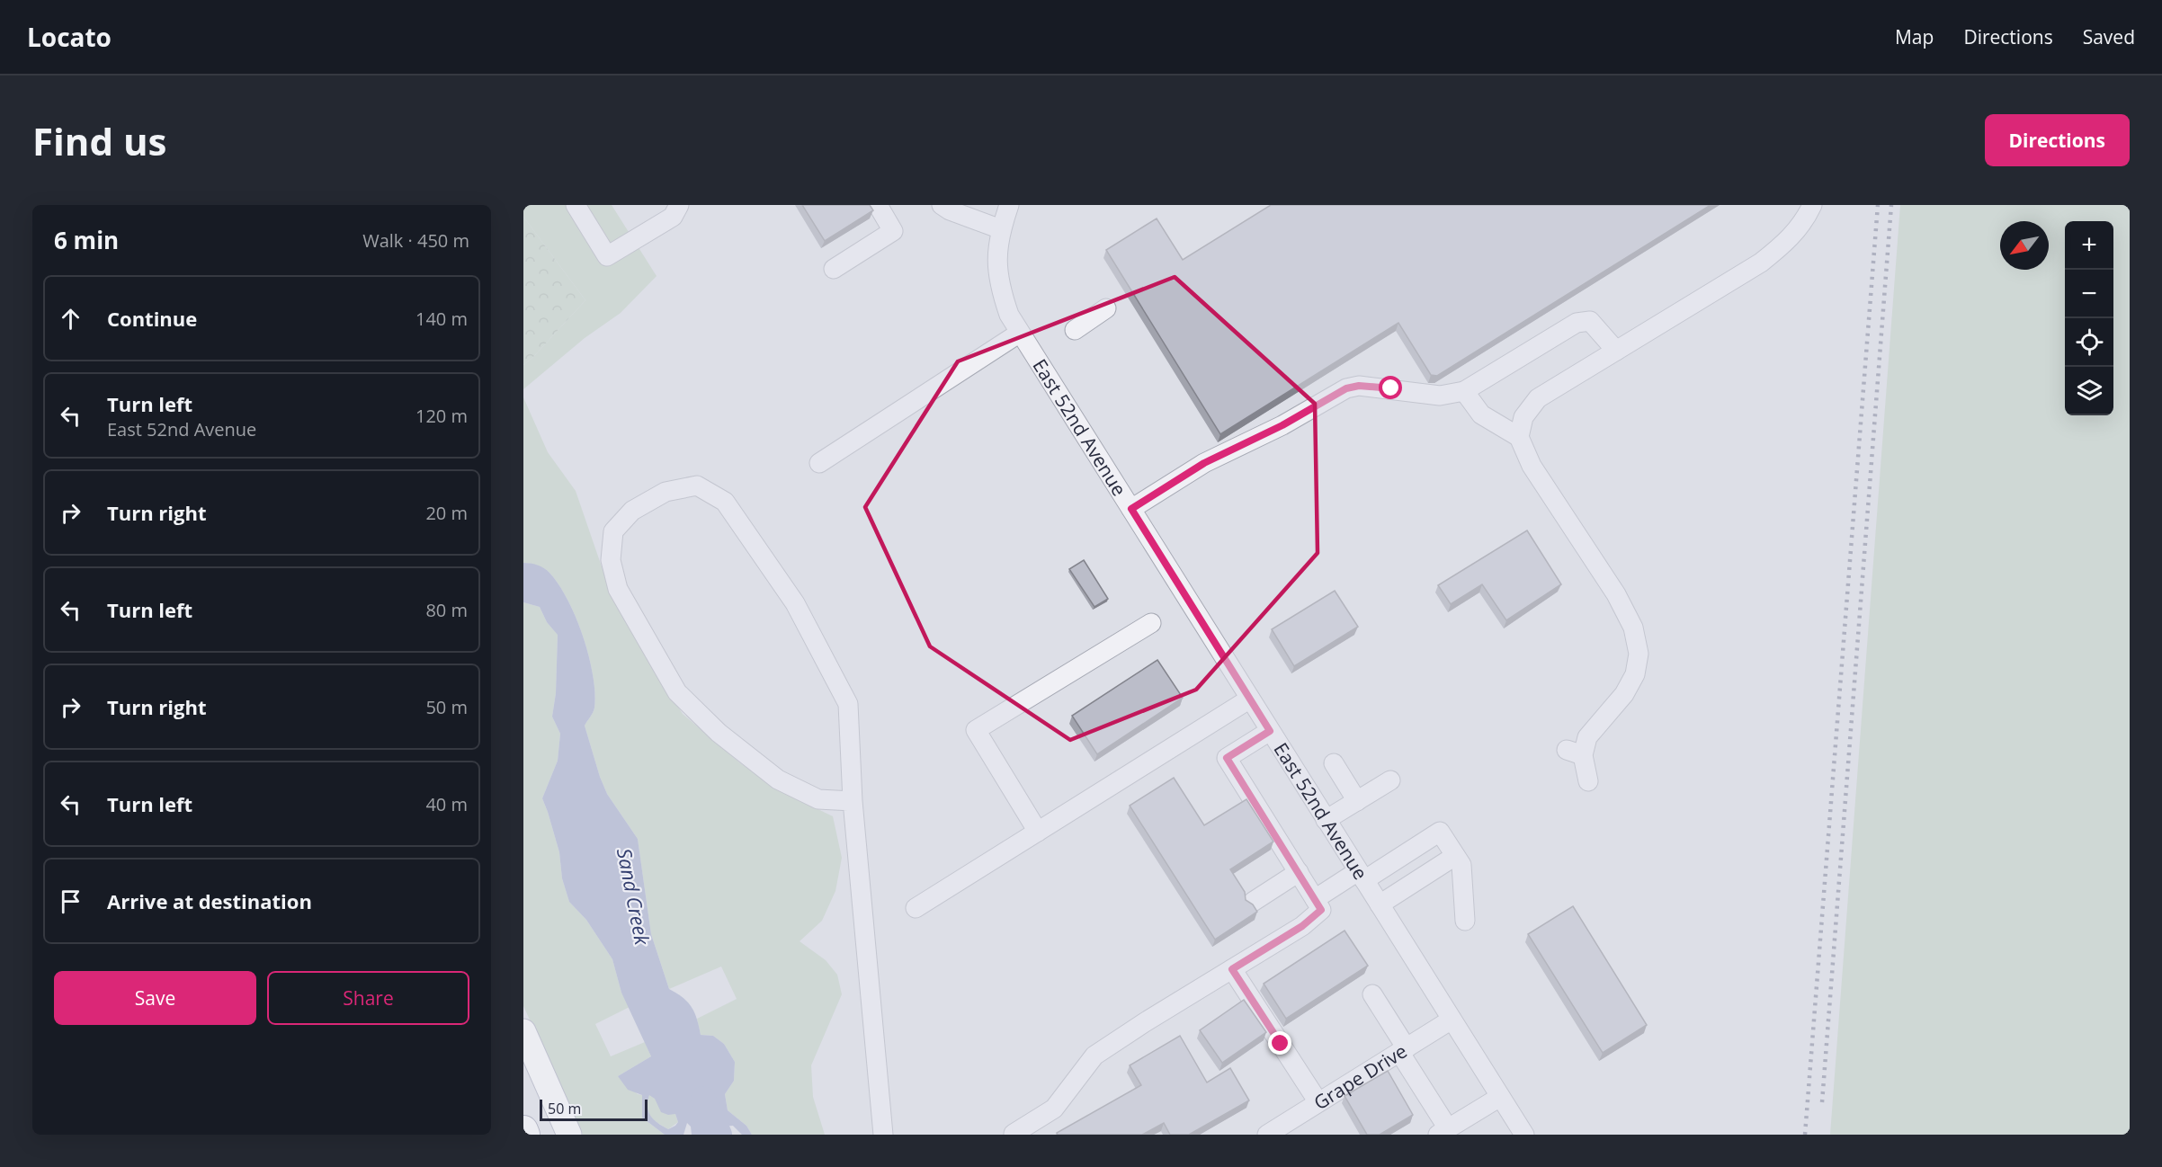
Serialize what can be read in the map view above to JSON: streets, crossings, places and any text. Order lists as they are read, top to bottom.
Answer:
{
  "streets": {
    "street": ["East 52nd Avenue", "Grape Drive"]
  },
  "crossings": [
    ["East 52nd Avenue", "Grape Drive"]
  ],
  "water": ["Sand Creek"],
  "scale_bar": "50 m",
  "north": "bottom left",
  "page": {
    "header": "Locato",
    "nav": ["Map", "Directions", "Saved"],
    "buttons": [
      "Directions",
      ["Save", "Share"]
    ],
    "title": "Find us",
    "heading": ["6 min", "Walk · 450 m"],
    "map_buttons": ["+", "−"],
    "list": [
      ["Continue", "140 m"],
      ["Turn left", "East 52nd Avenue", "120 m"],
      ["Turn right", "20 m"],
      ["Turn left", "80 m"],
      ["Turn right", "50 m"],
      ["Turn left", "40 m"],
      "Arrive at destination"
    ],
    "scale": "50 m"
  }
}
